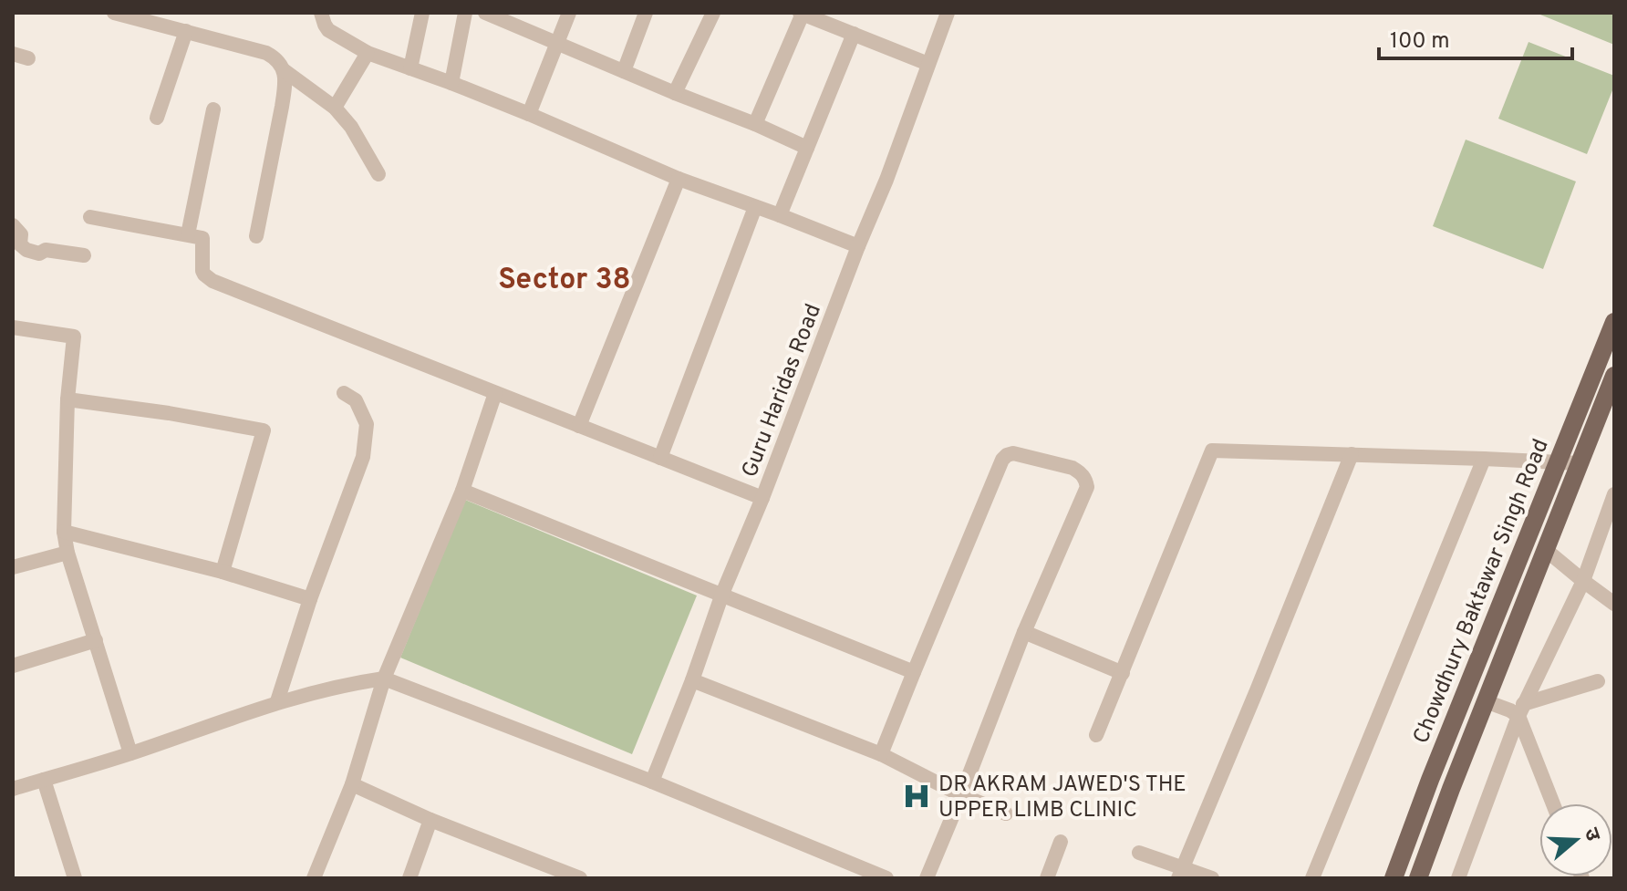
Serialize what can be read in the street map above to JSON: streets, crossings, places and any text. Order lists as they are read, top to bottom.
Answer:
{
  "streets": {
    "main road": ["Chowdhury Baktawar Singh Road"],
    "street": ["Guru Haridas Road"]
  },
  "districts": ["Sector 38"],
  "places": {
    "hospital": ["DR AKRAM JAWED'S THE UPPER LIMB CLINIC"]
  },
  "scale_bar": "100 m",
  "north": "right"
}
